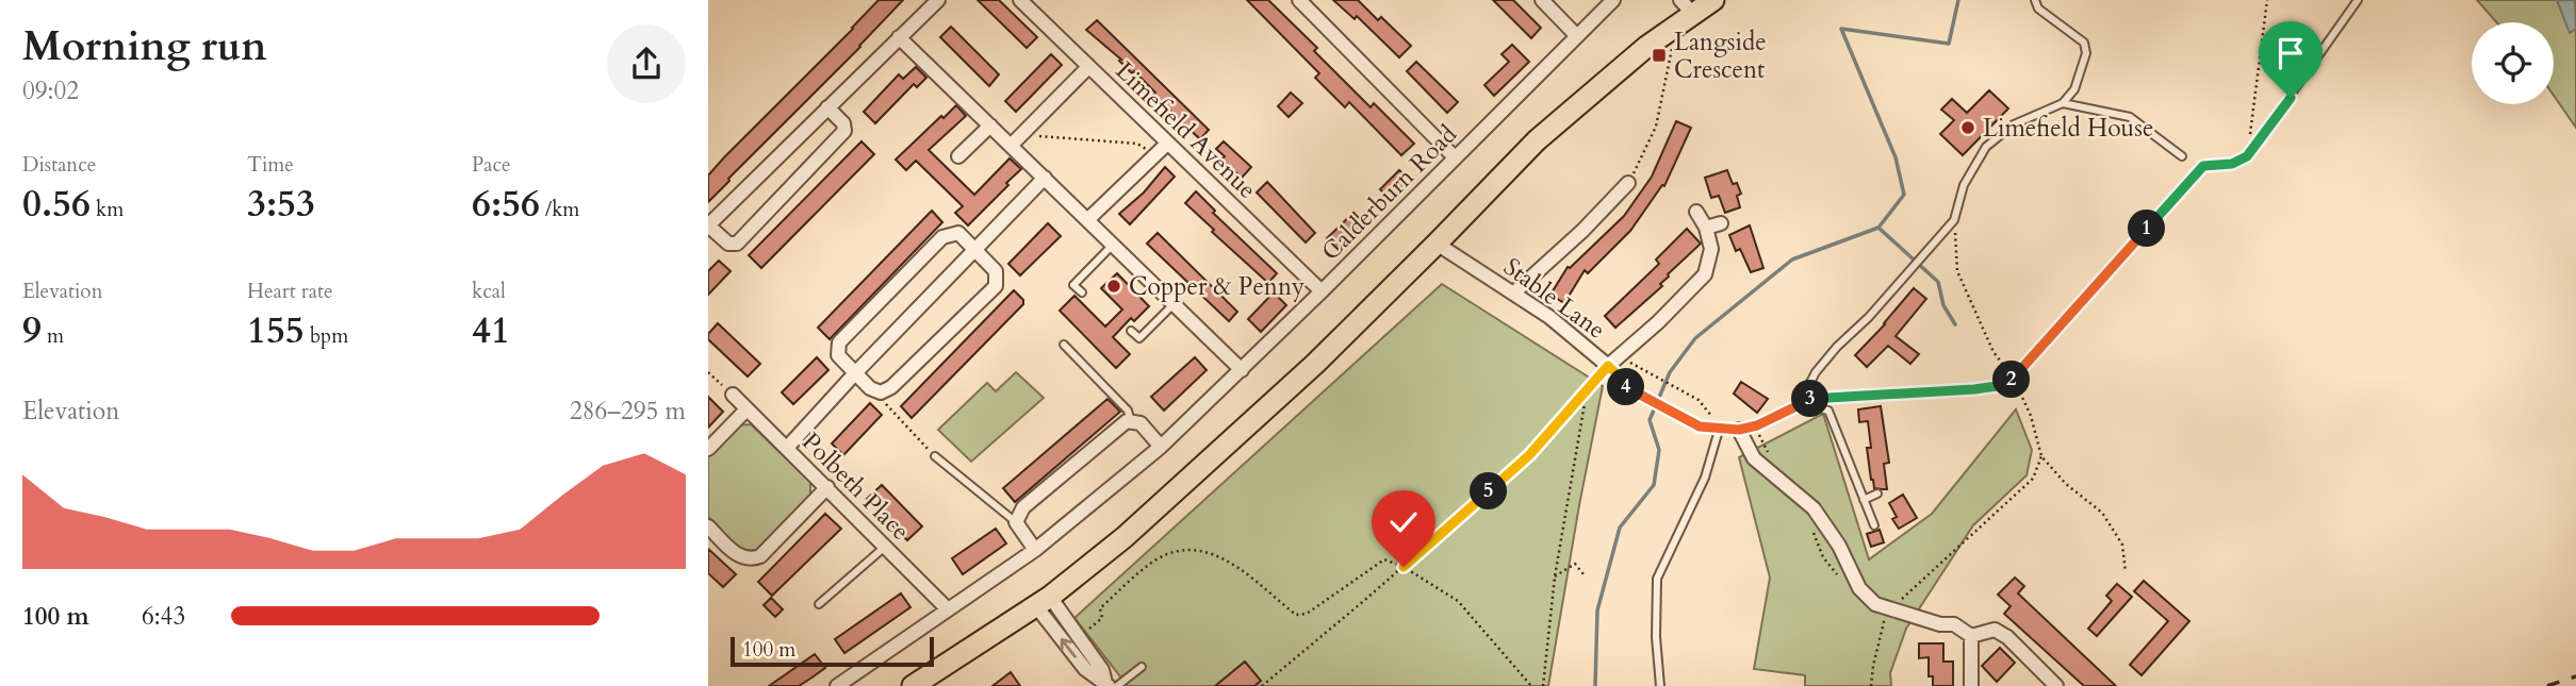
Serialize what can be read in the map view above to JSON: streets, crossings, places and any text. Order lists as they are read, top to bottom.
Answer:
{
  "streets": {
    "street": [
      "Limefield Avenue",
      "Calderburn Road",
      "Stable Lane",
      "Polbeth Place"
    ]
  },
  "crossings": [
    ["Limefield Avenue", "Calderburn Road"],
    ["Calderburn Road", "Polbeth Place"]
  ],
  "places": {
    "transit": ["Langside Crescent"],
    "other": ["Limefield House", "Copper & Penny"]
  },
  "scale_bar": "100 m",
  "page": {
    "heading": ["Morning run", "09:02"],
    "stats": [
      ["Distance", "0.56 km"],
      ["Time", "3:53"],
      ["Pace", "6:56 /km"],
      ["Elevation", "9 m"],
      ["Heart rate", "155 bpm"],
      ["kcal", "41"]
    ],
    "pins": [
      "1",
      "2",
      "4",
      "3",
      "5"
    ],
    "chart": ["Elevation", "286–295 m"],
    "list": [
      {
        "name": "100 m",
        "note": "6:43"
      }
    ],
    "scale": "100 m"
  }
}
